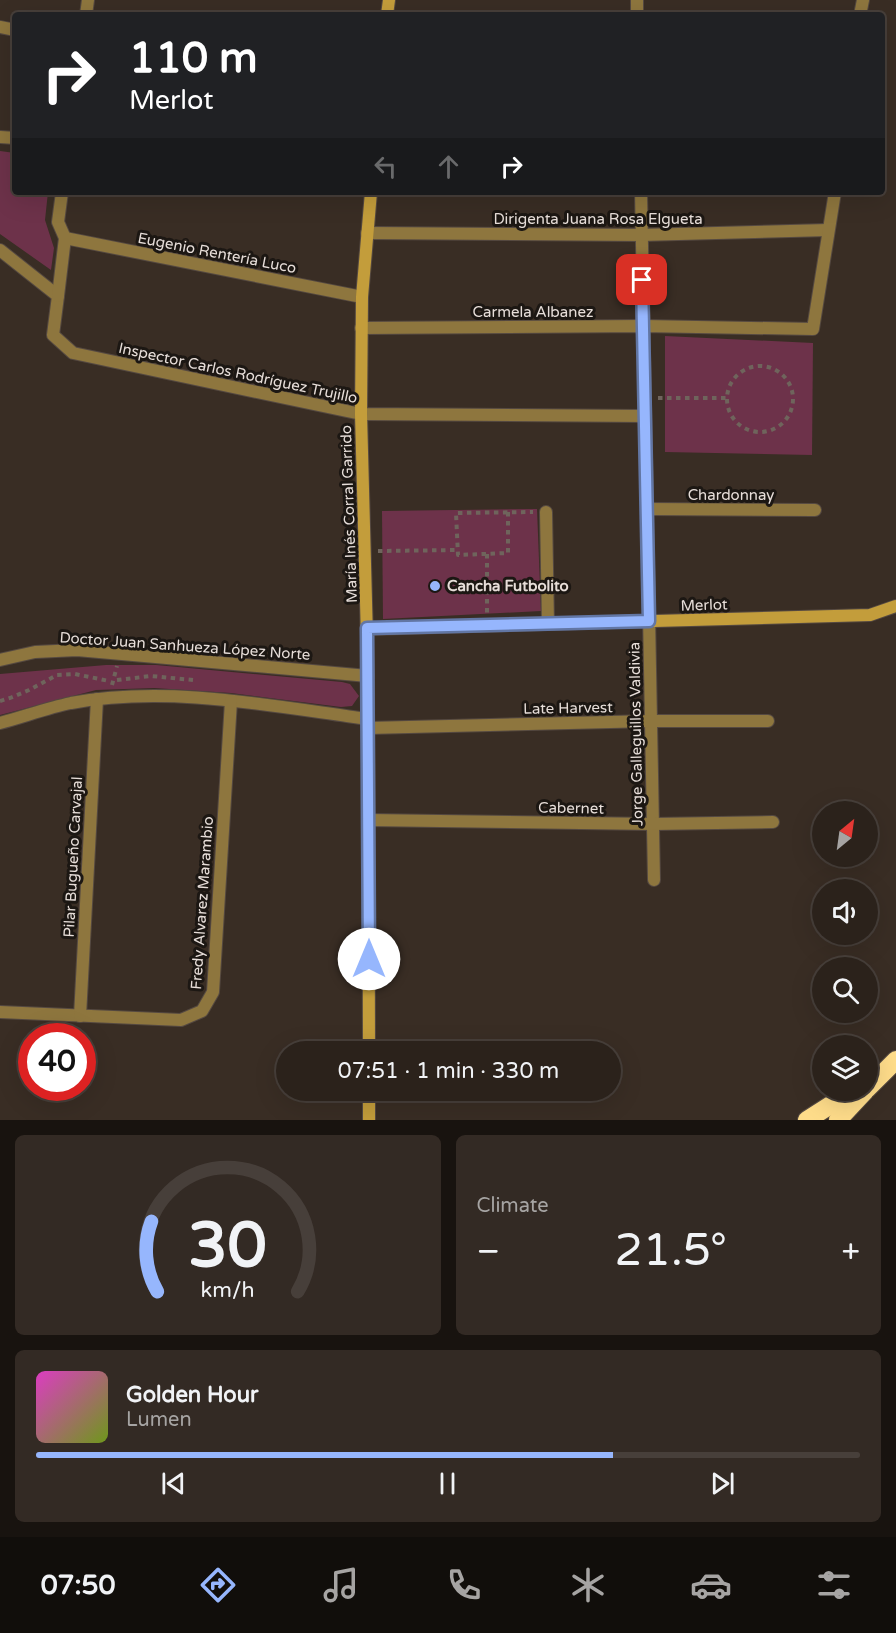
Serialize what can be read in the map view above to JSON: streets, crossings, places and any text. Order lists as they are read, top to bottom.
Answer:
{
  "streets": {
    "street": [
      "Dirigenta Juana Rosa Elgueta",
      "Eugenio Rentería Luco",
      "Carmela Albanez",
      "Inspector Carlos Rodríguez Trujillo",
      "Chardonnay",
      "María Inés Corral Garrido",
      "Merlot",
      "Doctor Juan Sanhueza López Norte",
      "Late Harvest",
      "Jorge Galleguillos Valdivia",
      "Cabernet",
      "Pilar Bugueño Carvajal",
      "Fredy Alvarez Marambio"
    ]
  },
  "crossings": [
    ["Dirigenta Juana Rosa Elgueta", "Carmela Albanez"],
    ["Dirigenta Juana Rosa Elgueta", "María Inés Corral Garrido"],
    ["Dirigenta Juana Rosa Elgueta", "Jorge Galleguillos Valdivia"],
    ["Eugenio Rentería Luco", "María Inés Corral Garrido"],
    ["Carmela Albanez", "María Inés Corral Garrido"],
    ["Carmela Albanez", "Jorge Galleguillos Valdivia"],
    ["Inspector Carlos Rodríguez Trujillo", "María Inés Corral Garrido"],
    ["Inspector Carlos Rodríguez Trujillo", "Jorge Galleguillos Valdivia"],
    ["Chardonnay", "Jorge Galleguillos Valdivia"],
    ["María Inés Corral Garrido", "Merlot"],
    ["María Inés Corral Garrido", "Doctor Juan Sanhueza López Norte"],
    ["María Inés Corral Garrido", "Late Harvest"],
    ["María Inés Corral Garrido", "Cabernet"],
    ["Merlot", "Jorge Galleguillos Valdivia"],
    ["Late Harvest", "Jorge Galleguillos Valdivia"],
    ["Late Harvest", "Pilar Bugueño Carvajal"],
    ["Late Harvest", "Fredy Alvarez Marambio"],
    ["Jorge Galleguillos Valdivia", "Cabernet"],
    ["Pilar Bugueño Carvajal", "Fredy Alvarez Marambio"]
  ],
  "places": ["Cancha Futbolito"],
  "north": "top right",
  "page": {
    "turn": ["110 m", "Merlot"],
    "limit": "40",
    "trip": "07:51 · 1 min · 330 m",
    "tile": "Climate",
    "heat": ["−", "21.5°", "+"],
    "song": ["Golden Hour", "Lumen"],
    "tabs": "07:50",
    "gauge": ["30", "km/h"]
  }
}
